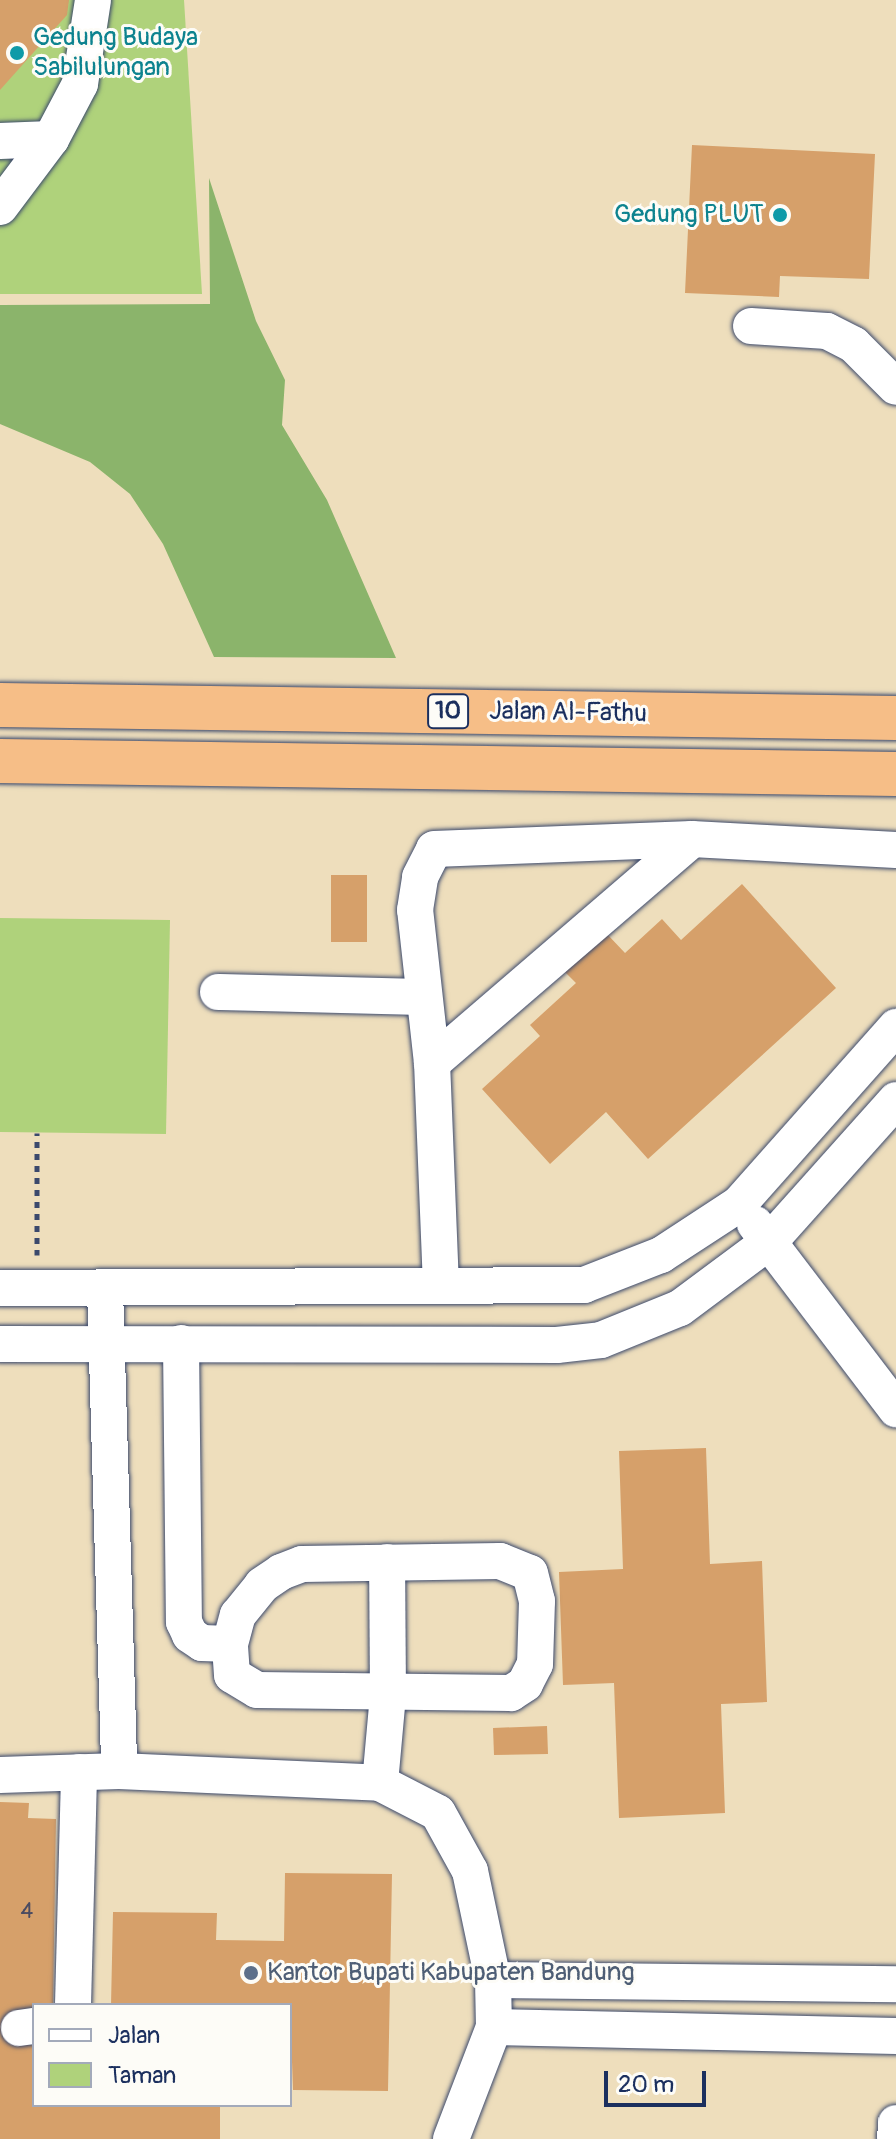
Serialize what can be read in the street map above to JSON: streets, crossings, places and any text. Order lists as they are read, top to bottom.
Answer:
{
  "streets": {
    "highway": ["10", "Jalan Al-Fathu"]
  },
  "places": ["Gedung Budaya Sabilulungan", "Gedung PLUT", "Kantor Bupati Kabupaten Bandung"],
  "house_numbers": ["4"],
  "legend": ["Jalan", "Taman"],
  "scale_bar": "20 m"
}
